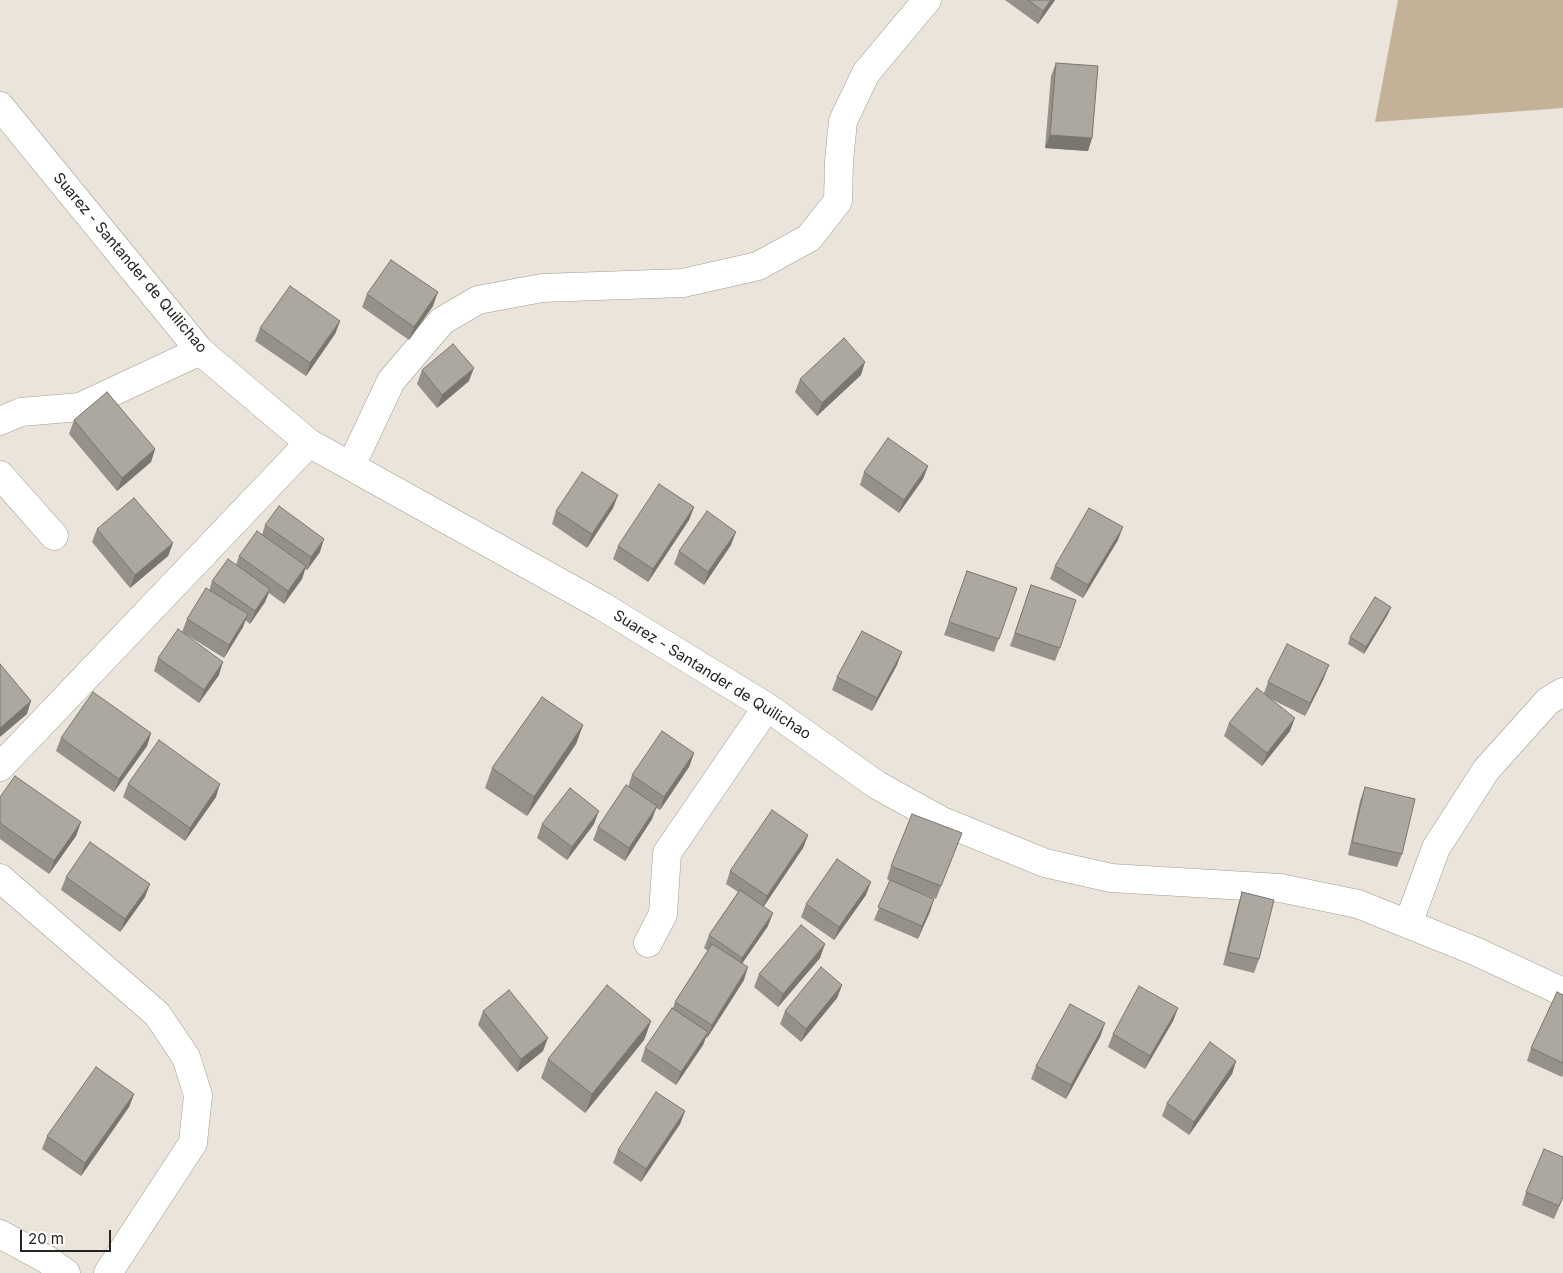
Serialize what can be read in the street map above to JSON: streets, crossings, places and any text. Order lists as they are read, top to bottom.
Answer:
{
  "streets": {
    "street": ["Suarez - Santander de Quilichao"]
  },
  "scale_bar": "20 m"
}
